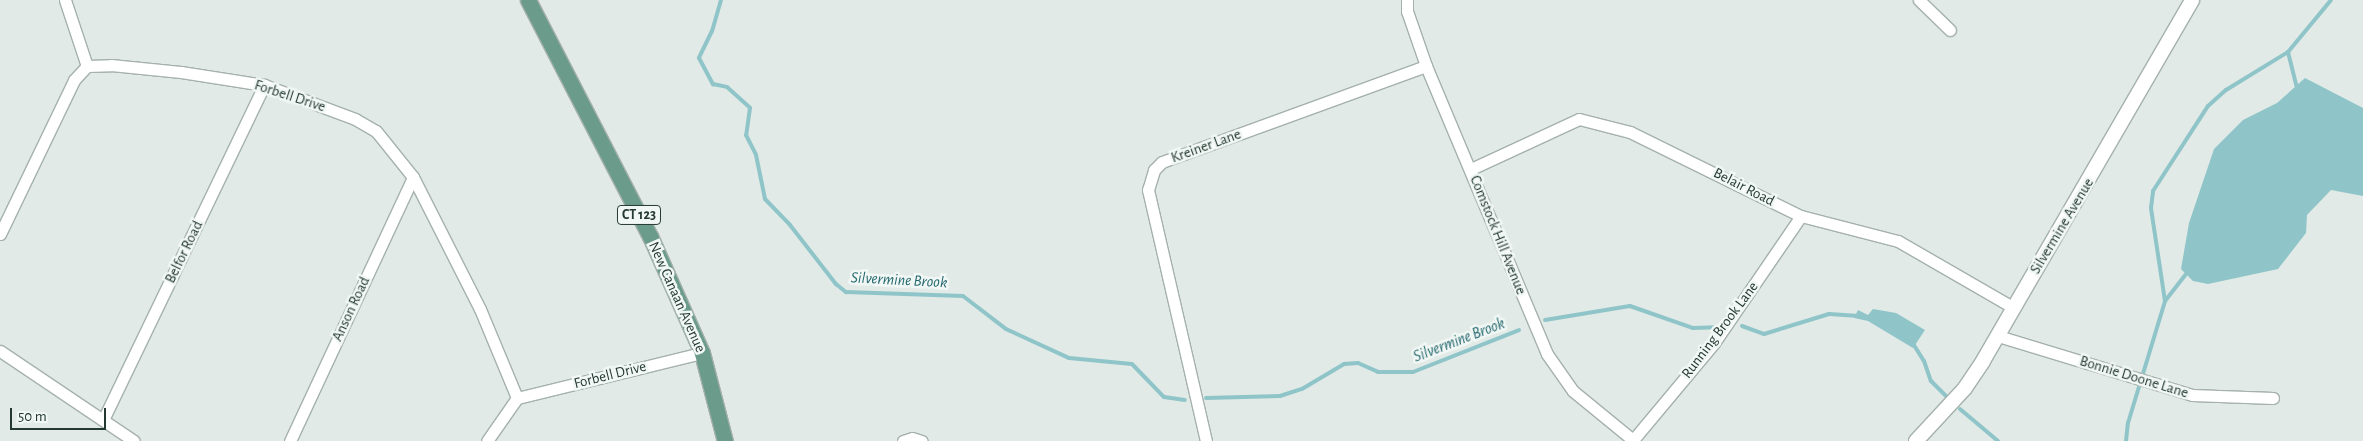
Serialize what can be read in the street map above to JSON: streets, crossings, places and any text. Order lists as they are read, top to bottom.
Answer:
{
  "streets": {
    "main road": ["CT 123", "New Canaan Avenue"],
    "street": [
      "Forbell Drive",
      "Kreiner Lane",
      "Belair Road",
      "Silvermine Avenue",
      "Comstock Hill Avenue",
      "Belfor Road",
      "Anson Road",
      "Running Brook Lane",
      "Bonnie Doone Lane"
    ]
  },
  "crossings": [
    ["Forbell Drive", "Belfor Road"],
    ["Forbell Drive", "New Canaan Avenue"],
    ["Forbell Drive", "Anson Road"],
    ["Kreiner Lane", "Comstock Hill Avenue"],
    ["Belair Road", "Silvermine Avenue"],
    ["Belair Road", "Comstock Hill Avenue"],
    ["Belair Road", "Running Brook Lane"],
    ["Silvermine Avenue", "Bonnie Doone Lane"],
    ["Comstock Hill Avenue", "Running Brook Lane"]
  ],
  "water": ["Silvermine Brook"],
  "scale_bar": "50 m"
}
